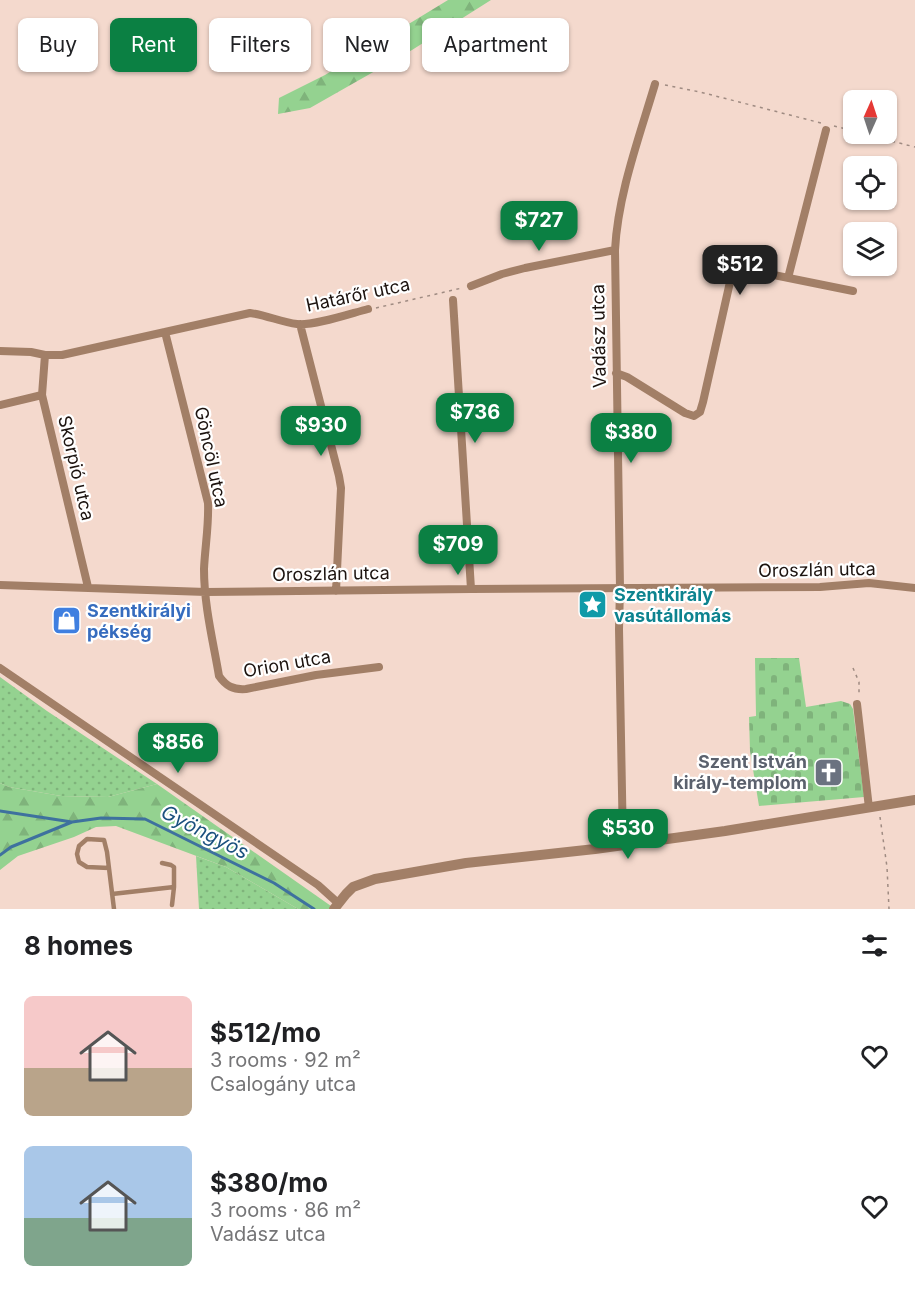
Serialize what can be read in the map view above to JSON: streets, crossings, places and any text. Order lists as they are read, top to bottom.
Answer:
{
  "streets": {
    "street": [
      "Határőr utca",
      "Vadász utca",
      "Göncöl utca",
      "Skorpió utca",
      "Oroszlán utca",
      "Orion utca"
    ]
  },
  "crossings": [
    ["Határőr utca", "Göncöl utca"],
    ["Határőr utca", "Skorpió utca"],
    ["Vadász utca", "Oroszlán utca"],
    ["Göncöl utca", "Oroszlán utca"],
    ["Göncöl utca", "Orion utca"],
    ["Skorpió utca", "Oroszlán utca"],
    ["Oroszlán utca", "Orion utca"]
  ],
  "water": ["Gyöngyös"],
  "places": {
    "place": ["Szentkirály vasútállomás"],
    "shop": ["Szentkirályi pékség"],
    "church": ["Szent István király-templom"]
  },
  "north": "top",
  "page": {
    "chip": [
      "Buy",
      "Rent",
      "Filters",
      "New",
      "Apartment"
    ],
    "price": [
      "$727",
      "$512",
      "$736",
      "$930",
      "$380",
      "$709",
      "$856",
      "$530"
    ],
    "heading": "8 homes",
    "list": [
      {
        "name": "$512/mo",
        "note": "3 rooms · 92 m² · Csalogány utca"
      },
      {
        "name": "$380/mo",
        "note": "3 rooms · 86 m² · Vadász utca"
      }
    ]
  }
}
